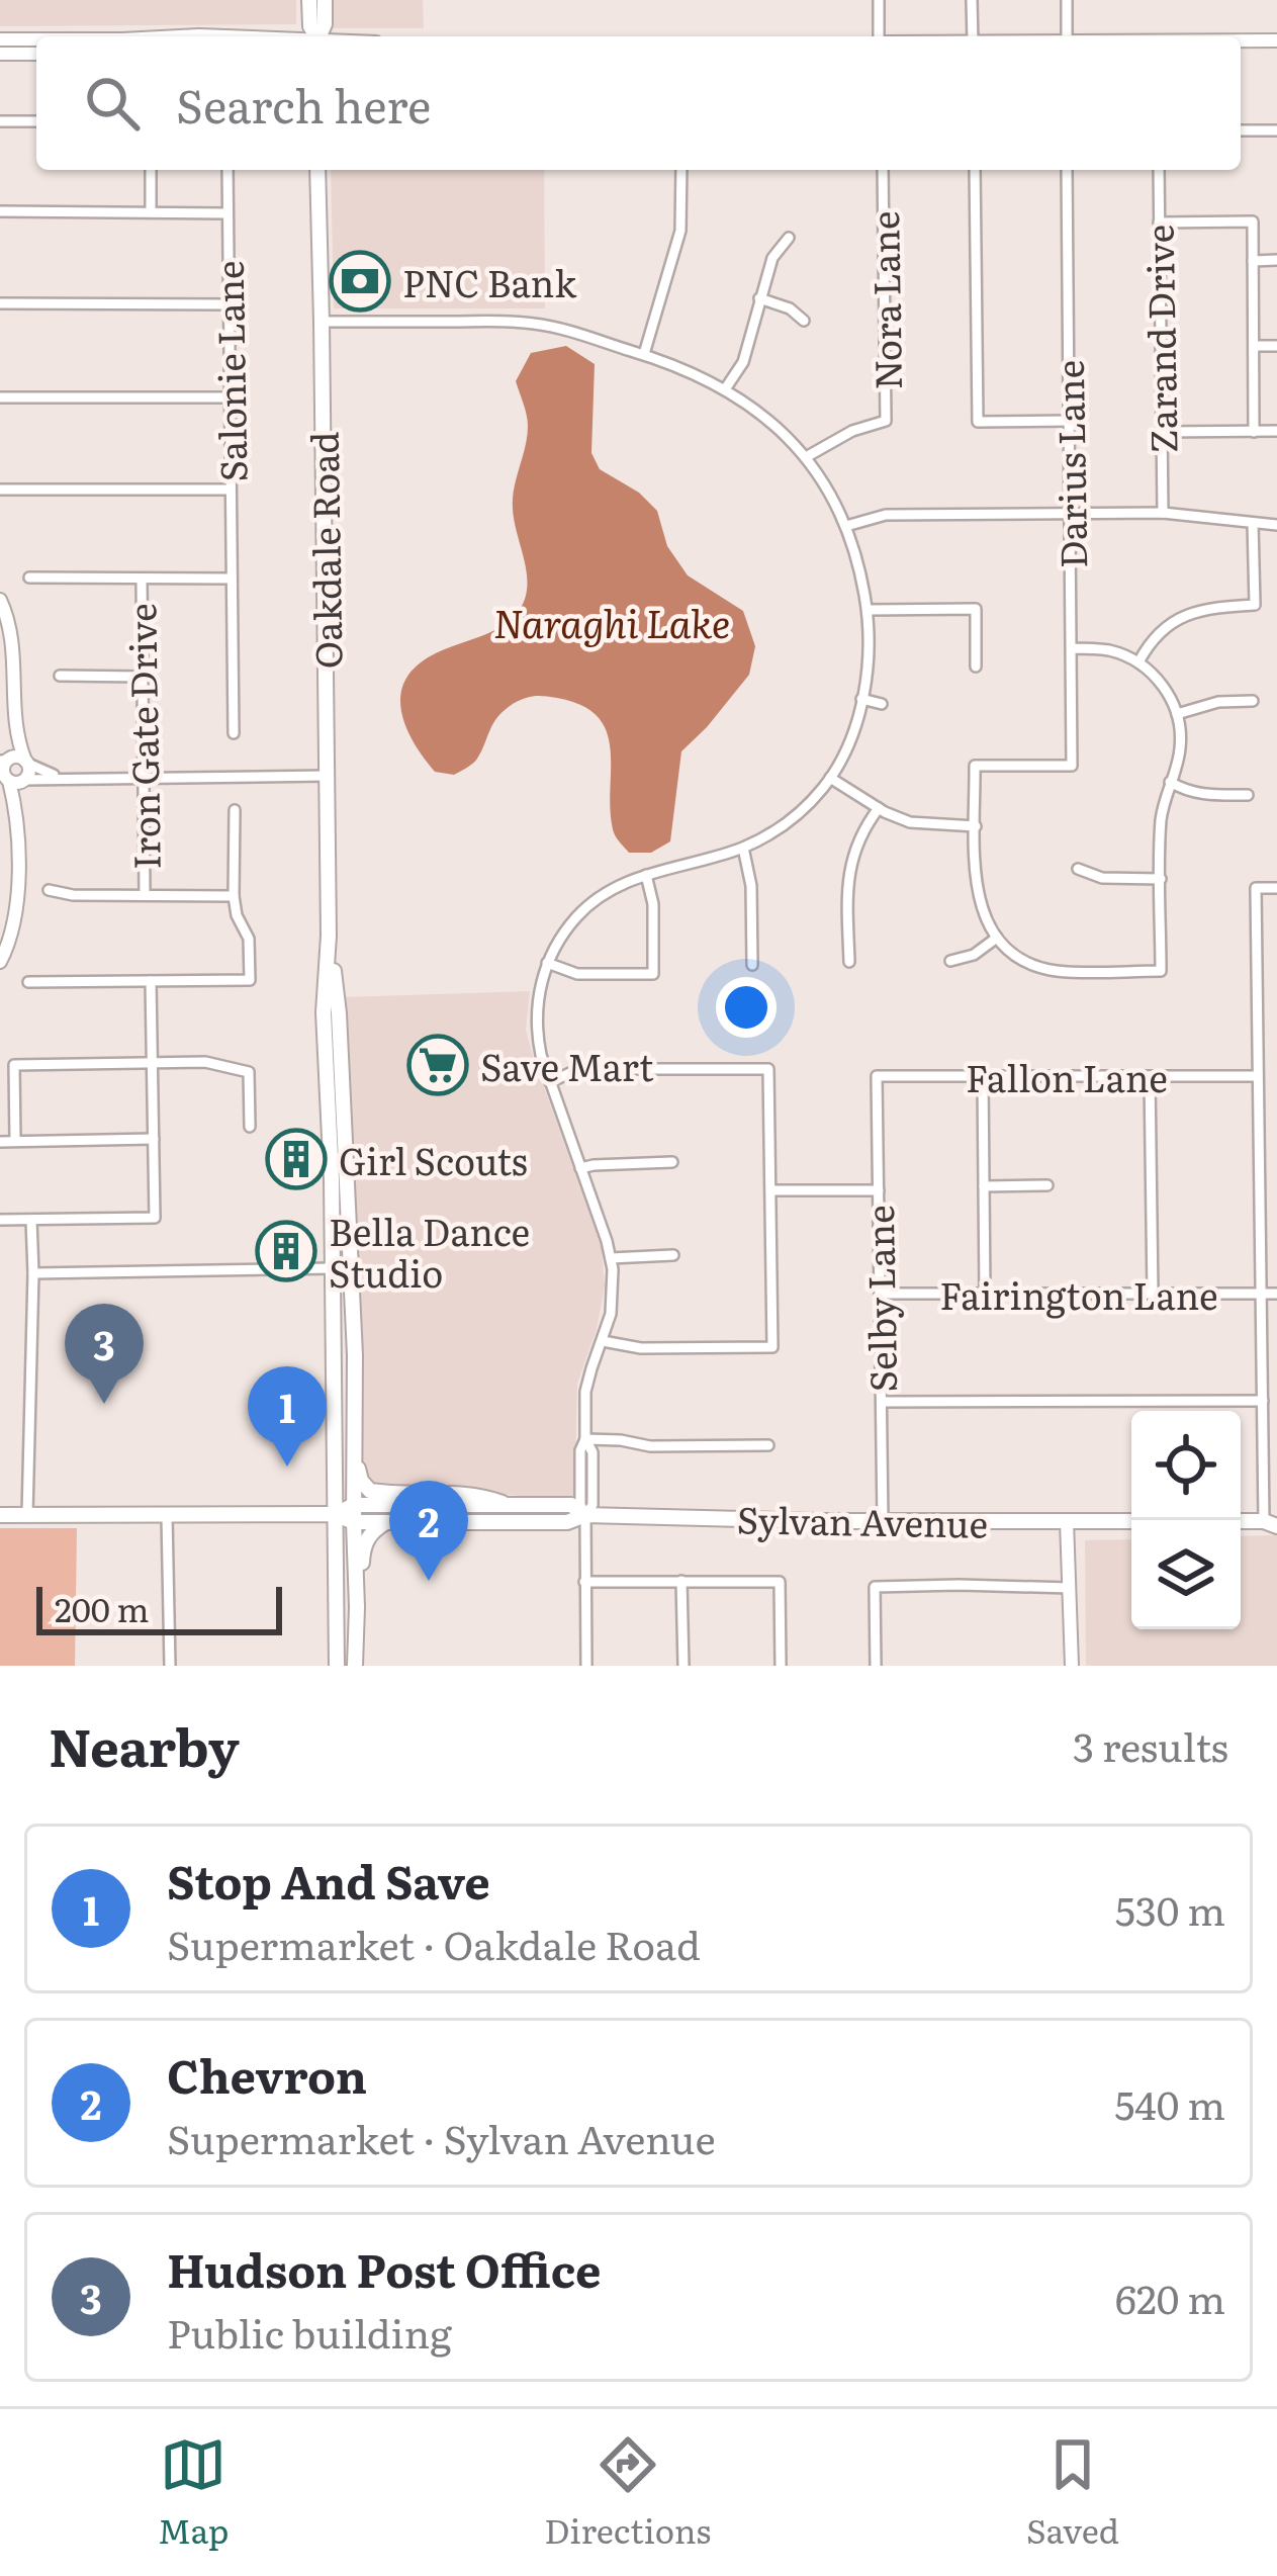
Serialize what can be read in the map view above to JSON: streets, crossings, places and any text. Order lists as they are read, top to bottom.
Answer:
{
  "streets": {
    "main road": ["Oakdale Road", "Sylvan Avenue"],
    "street": [
      "Nora Lane",
      "Zarand Drive",
      "Salonie Lane",
      "Darius Lane",
      "Iron Gate Drive",
      "Fallon Lane",
      "Fairington Lane",
      "Selby Lane"
    ]
  },
  "crossings": [
    ["Oakdale Road", "Sylvan Avenue"],
    ["Fallon Lane", "Selby Lane"],
    ["Fairington Lane", "Selby Lane"],
    ["Selby Lane", "Sylvan Avenue"]
  ],
  "water": ["Naraghi Lake"],
  "places": {
    "bank": ["PNC Bank"],
    "supermarket": ["Save Mart"],
    "building": ["Girl Scouts", "Bella Dance Studio"]
  },
  "scale_bar": "200 m",
  "page": {
    "search": "Search here",
    "pins": ["3", "1", "2"],
    "scale": "200 m",
    "heading": ["Nearby", "3 results"],
    "list": [
      {
        "mark": "1",
        "name": "Stop And Save",
        "note": "Supermarket · Oakdale Road",
        "value": "530 m"
      },
      {
        "mark": "2",
        "name": "Chevron",
        "note": "Supermarket · Sylvan Avenue",
        "value": "540 m"
      },
      {
        "mark": "3",
        "name": "Hudson Post Office",
        "note": "Public building",
        "value": "620 m"
      }
    ],
    "nav": ["Map", "Directions", "Saved"]
  }
}
